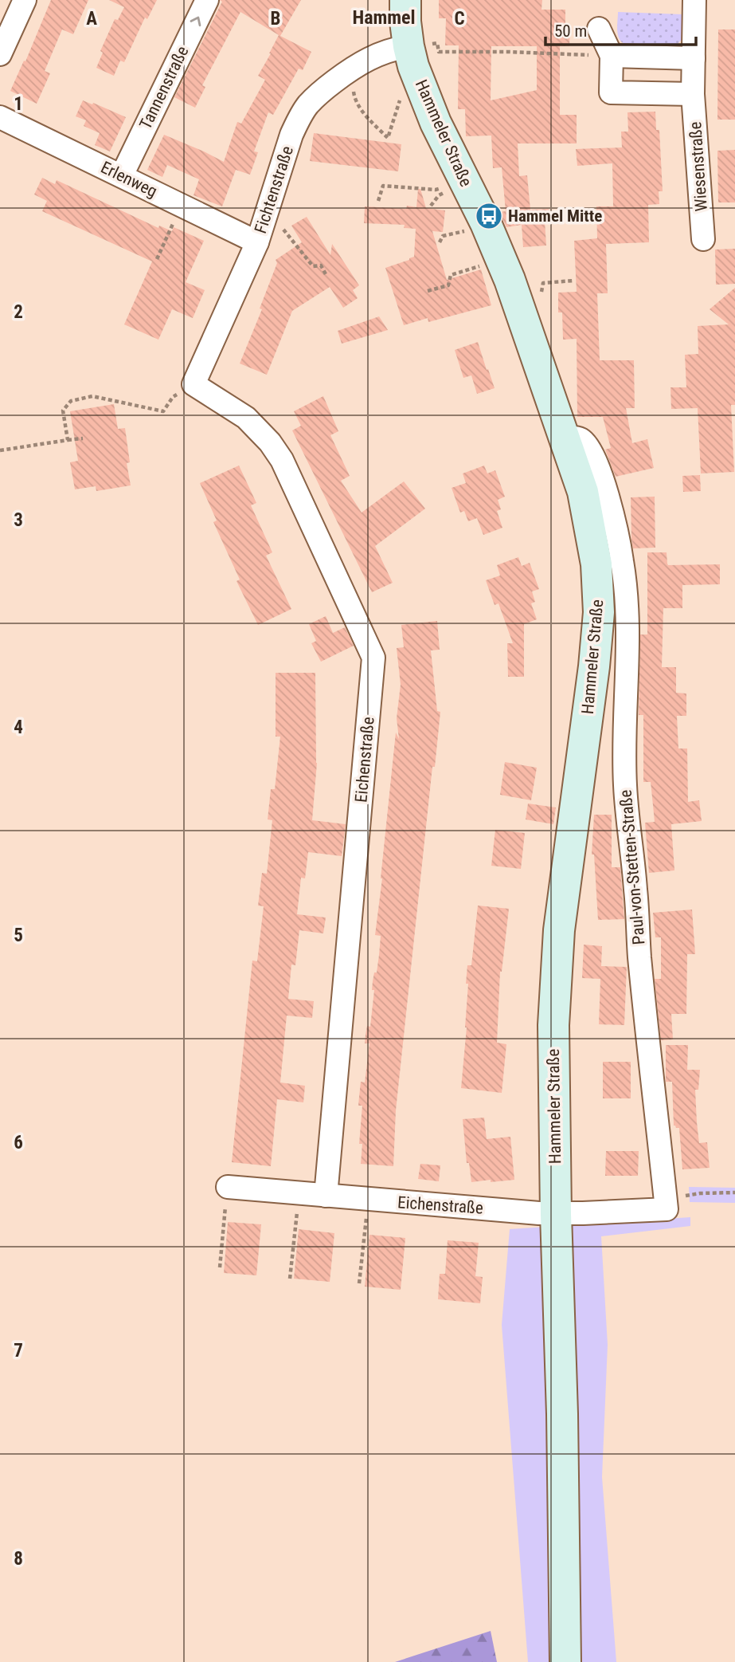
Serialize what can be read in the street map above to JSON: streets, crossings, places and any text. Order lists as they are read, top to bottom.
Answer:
{
  "streets": {
    "main road": ["Hammeler Straße"],
    "street": [
      "Tannenstraße",
      "Wiesenstraße",
      "Erlenweg",
      "Fichtenstraße",
      "Eichenstraße",
      "Paul-von-Stetten-Straße"
    ]
  },
  "crossings": [
    ["Tannenstraße", "Erlenweg"],
    ["Hammeler Straße", "Fichtenstraße"],
    ["Hammeler Straße", "Eichenstraße"],
    ["Hammeler Straße", "Paul-von-Stetten-Straße"],
    ["Erlenweg", "Fichtenstraße"],
    ["Fichtenstraße", "Eichenstraße"]
  ],
  "districts": ["Hammel"],
  "places": {
    "bus stop": ["Hammel Mitte"]
  },
  "scale_bar": "50 m",
  "grid": {
    "columns": ["A", "B", "C"],
    "rows": [
      "1",
      "2",
      "3",
      "4",
      "5",
      "6",
      "7",
      "8"
    ]
  }
}
